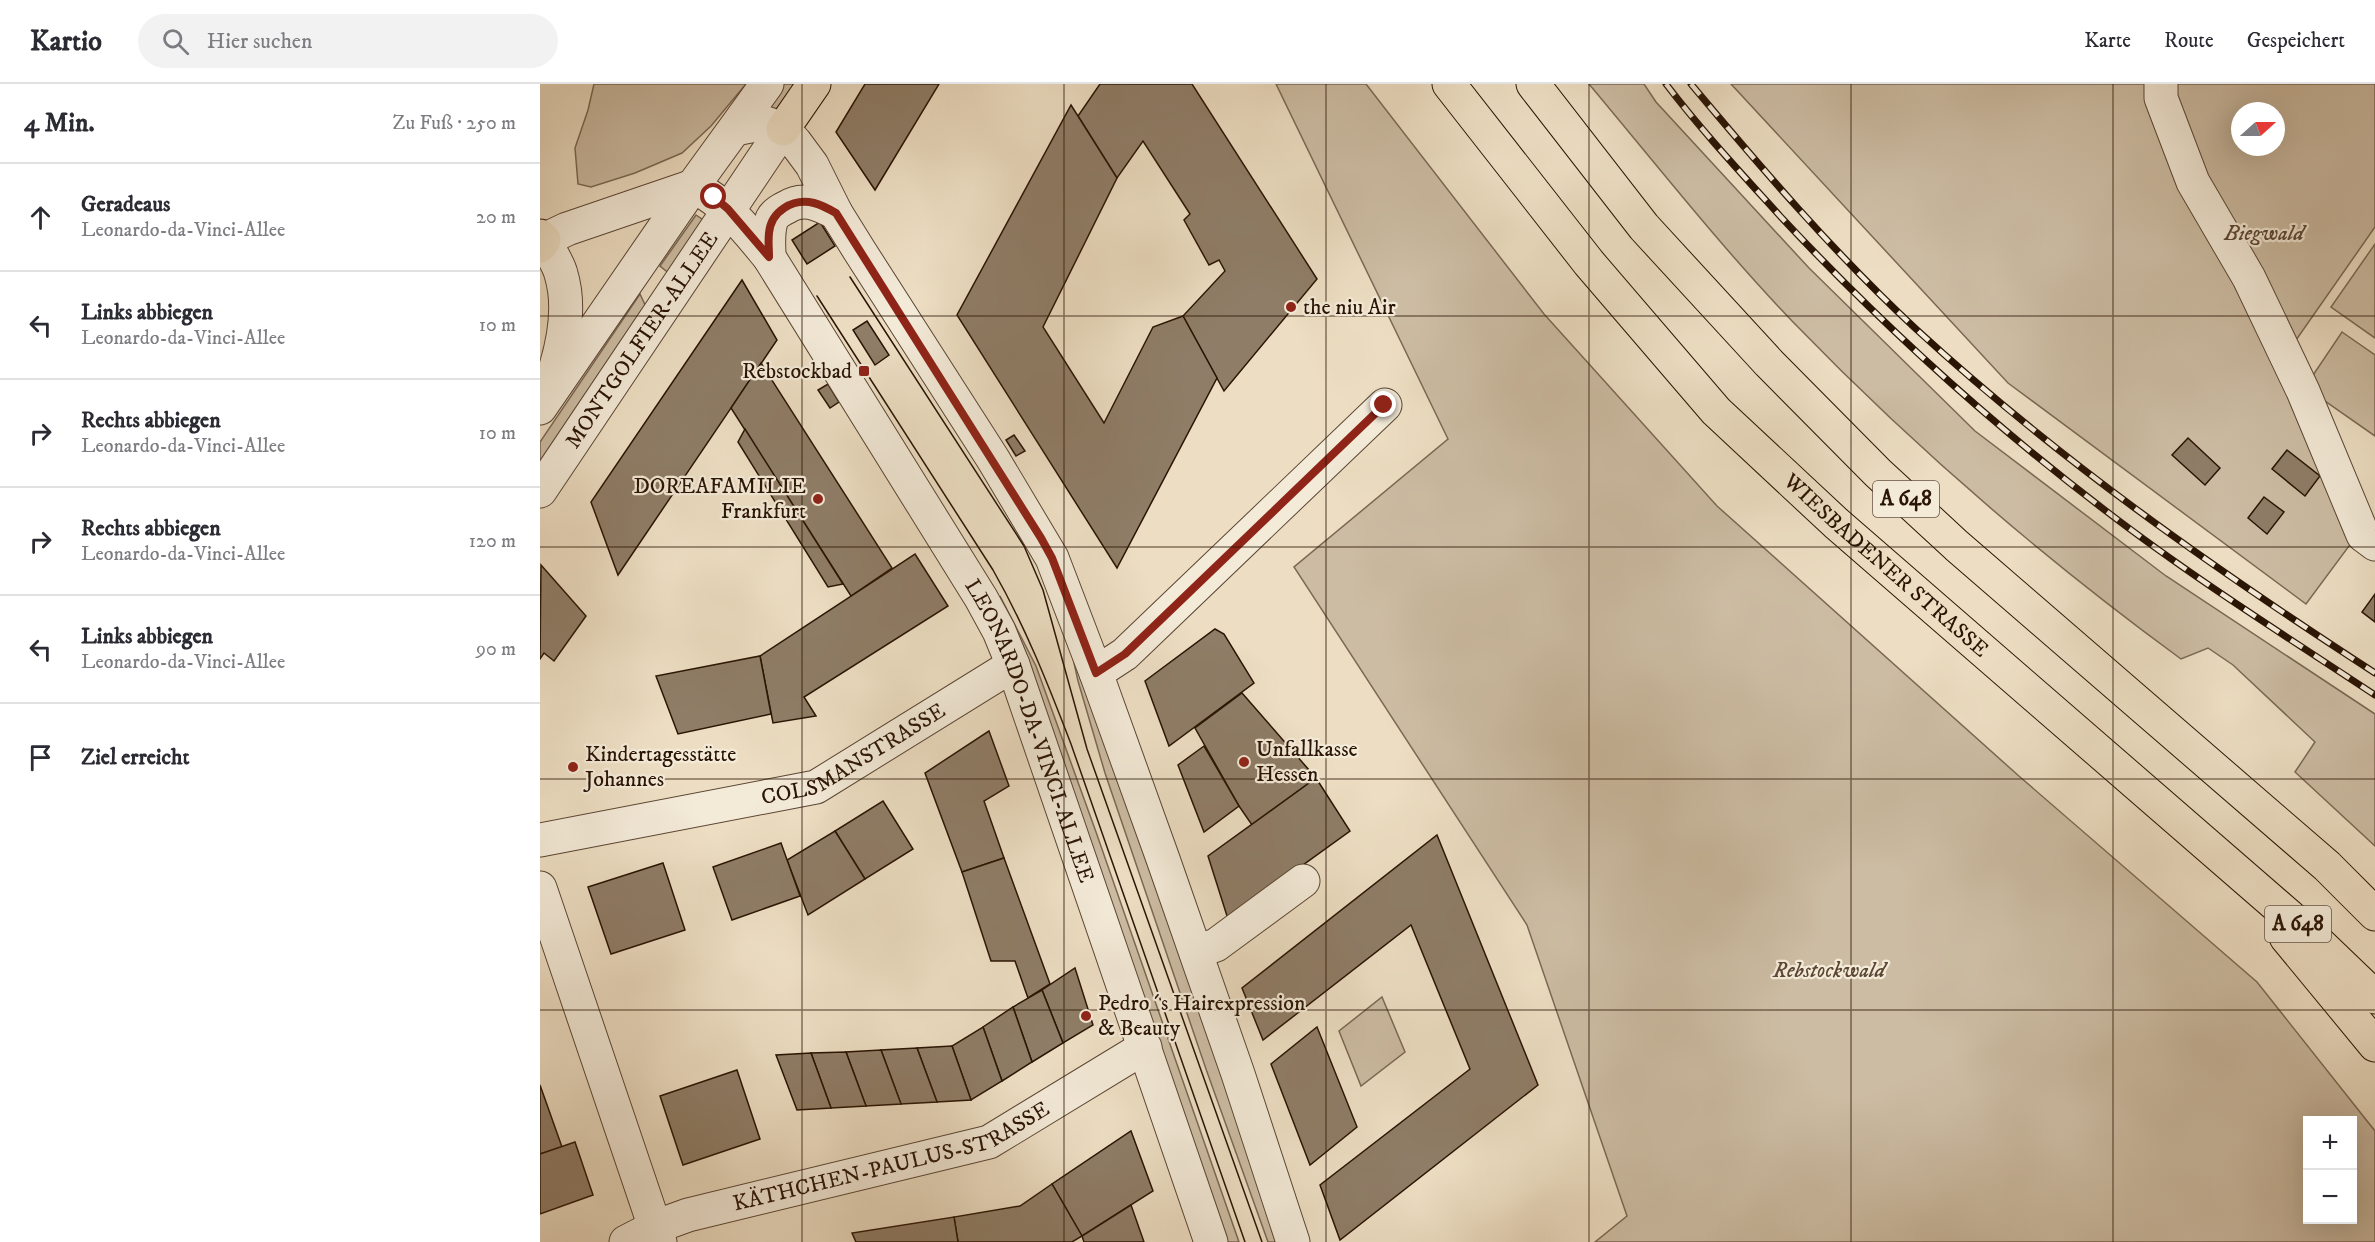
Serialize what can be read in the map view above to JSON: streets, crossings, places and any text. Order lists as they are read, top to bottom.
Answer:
{
  "streets": {
    "highway": ["A 648", "WIESBADENER STRASSE"],
    "street": [
      "MONTGOLFIER-ALLEE",
      "LEONARDO-DA-VINCI-ALLEE",
      "COLSMANSTRASSE",
      "KÄTHCHEN-PAULUS-STRASSE"
    ]
  },
  "crossings": [
    ["MONTGOLFIER-ALLEE", "LEONARDO-DA-VINCI-ALLEE"],
    ["LEONARDO-DA-VINCI-ALLEE", "COLSMANSTRASSE"],
    ["LEONARDO-DA-VINCI-ALLEE", "KÄTHCHEN-PAULUS-STRASSE"]
  ],
  "parks": ["Biegwald", "Rebstockwald"],
  "places": {
    "other": [
      "the niu Air",
      "DOREAFAMILIE Frankfurt",
      "Unfallkasse Hessen",
      "Kindertagesstätte Johannes",
      "Pedro´s Hairexpression & Beauty"
    ],
    "transit": ["Rebstockbad"]
  },
  "north": "right",
  "page": {
    "header": "Kartio",
    "search": "Hier suchen",
    "nav": ["Karte", "Route", "Gespeichert"],
    "heading": ["4 Min.", "Zu Fuß · 250 m"],
    "list": [
      ["Geradeaus", "Leonardo-da-Vinci-Allee", "20 m"],
      ["Links abbiegen", "Leonardo-da-Vinci-Allee", "10 m"],
      ["Rechts abbiegen", "Leonardo-da-Vinci-Allee", "10 m"],
      ["Rechts abbiegen", "Leonardo-da-Vinci-Allee", "120 m"],
      ["Links abbiegen", "Leonardo-da-Vinci-Allee", "90 m"],
      "Ziel erreicht"
    ],
    "map_buttons": ["+", "−"]
  }
}
